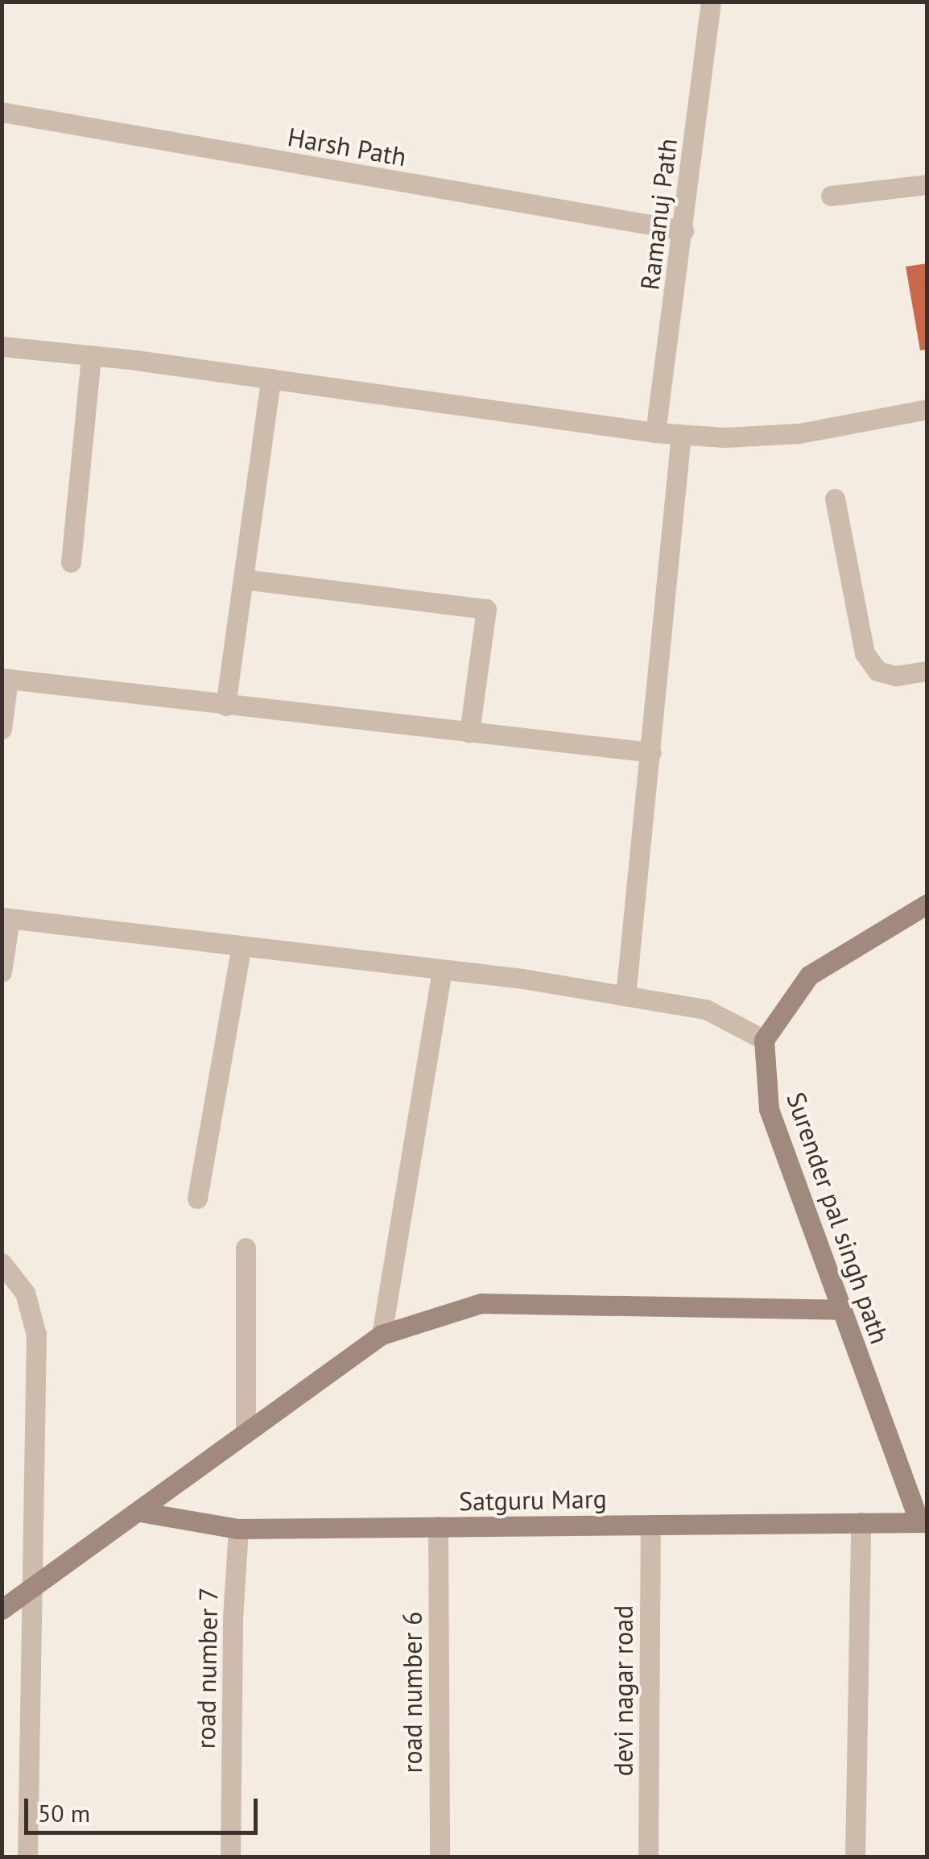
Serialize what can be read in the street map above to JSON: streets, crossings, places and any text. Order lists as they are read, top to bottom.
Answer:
{
  "streets": {
    "street": [
      "Harsh Path",
      "Ramanuj Path",
      "Surender pal singh path",
      "Satguru Marg",
      "road number 7",
      "devi nagar road",
      "road number 6"
    ]
  },
  "crossings": [
    ["Harsh Path", "Ramanuj Path"],
    ["Surender pal singh path", "Satguru Marg"],
    ["Satguru Marg", "road number 7"],
    ["Satguru Marg", "devi nagar road"],
    ["Satguru Marg", "road number 6"]
  ],
  "scale_bar": "50 m"
}
